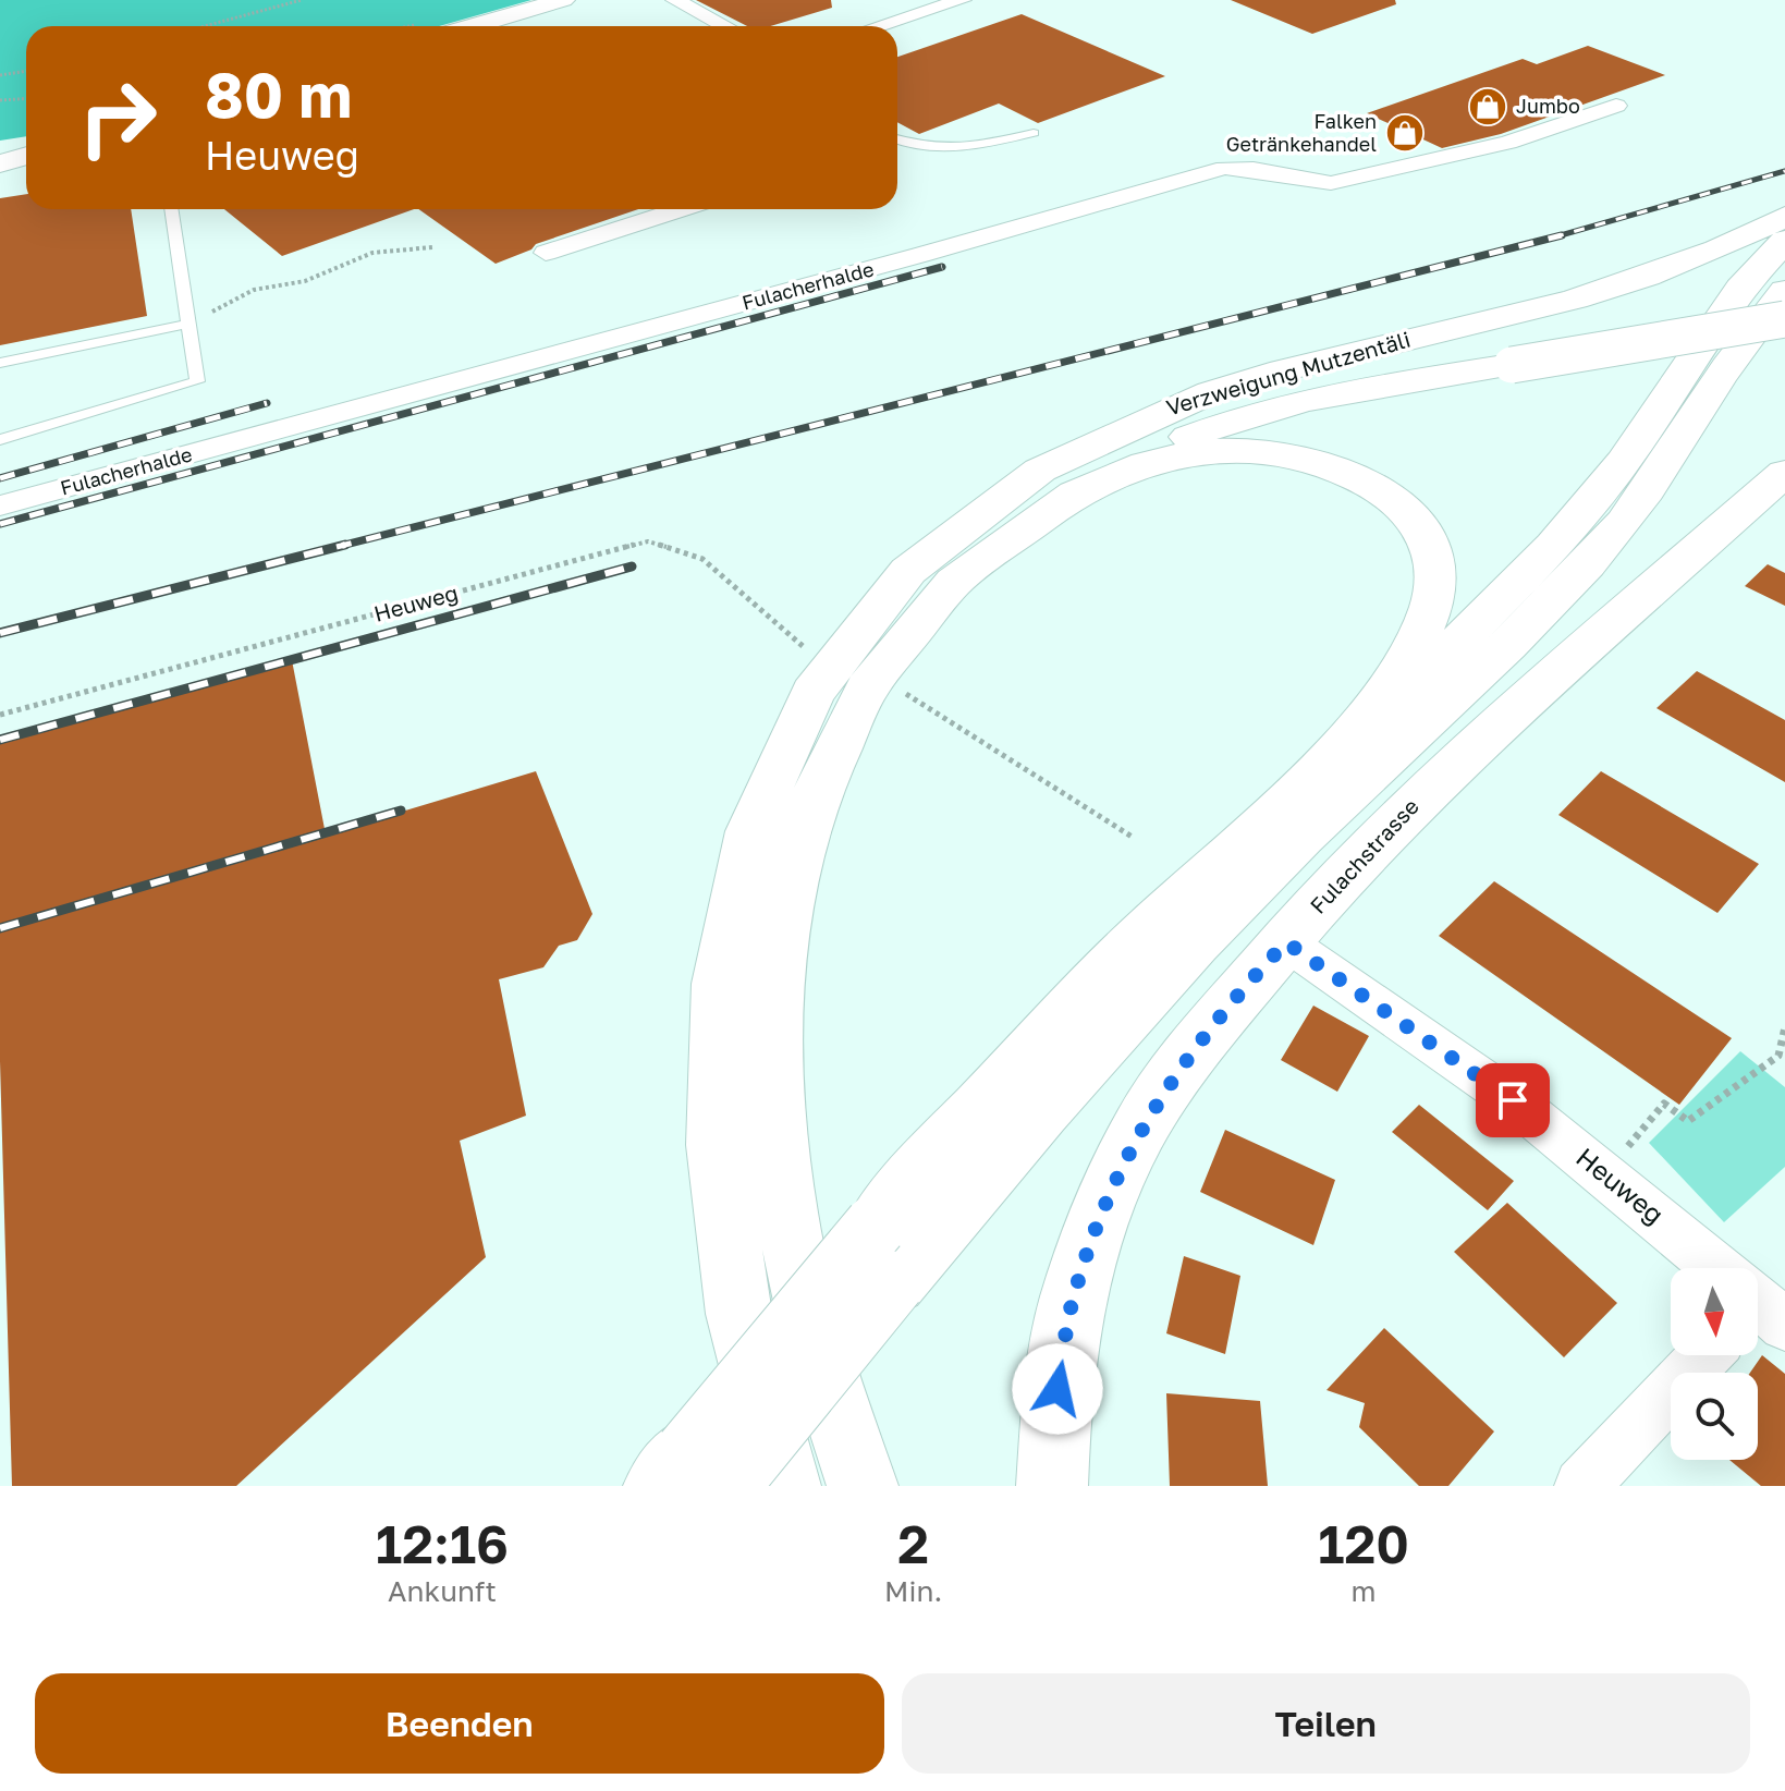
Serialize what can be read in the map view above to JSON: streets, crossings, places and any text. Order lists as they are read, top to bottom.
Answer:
{
  "streets": {
    "main road": ["Verzweigung Mutzentäli", "Fulachstrasse"],
    "street": ["Fulacherhalde", "Heuweg"]
  },
  "crossings": [
    ["Heuweg", "Fulachstrasse"]
  ],
  "places": {
    "shop": ["Jumbo", "Falken Getränkehandel"]
  },
  "north": "bottom",
  "page": {
    "turn": ["80 m", "Heuweg"],
    "eta": [
      "12:16",
      "Ankunft",
      "2",
      "Min.",
      "120",
      "m"
    ],
    "buttons": ["Beenden", "Teilen"]
  }
}
